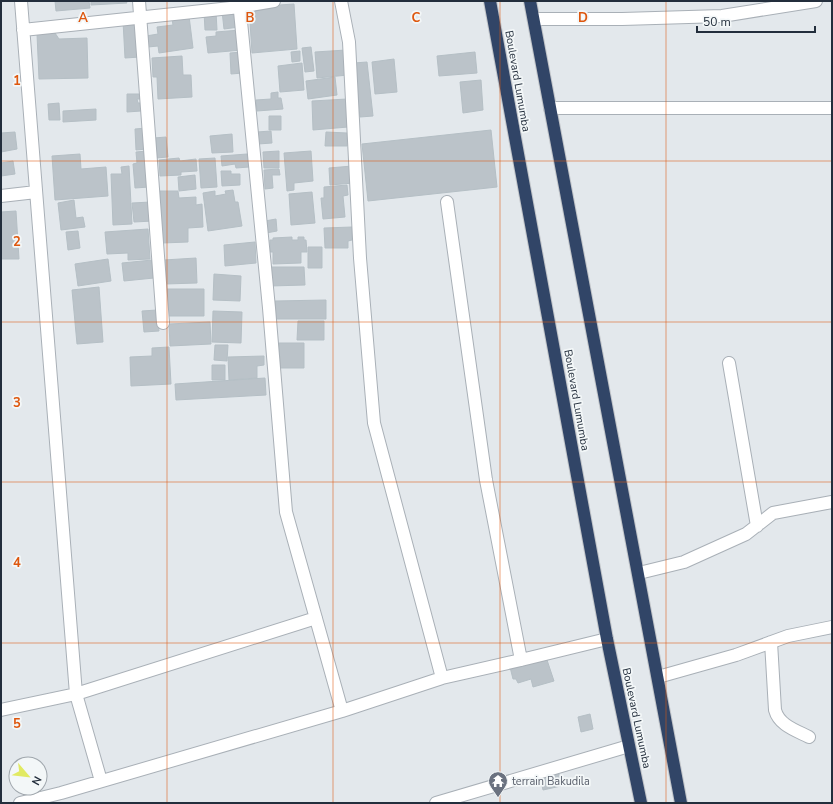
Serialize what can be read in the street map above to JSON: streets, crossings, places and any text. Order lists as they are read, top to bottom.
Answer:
{
  "streets": {
    "highway": ["Boulevard Lumumba"]
  },
  "places": {
    "temple": ["terrain Bakudila"]
  },
  "scale_bar": "50 m",
  "north": "bottom right",
  "grid": {
    "columns": [
      "A",
      "B",
      "C",
      "D"
    ],
    "rows": [
      "1",
      "2",
      "3",
      "4",
      "5"
    ]
  }
}
